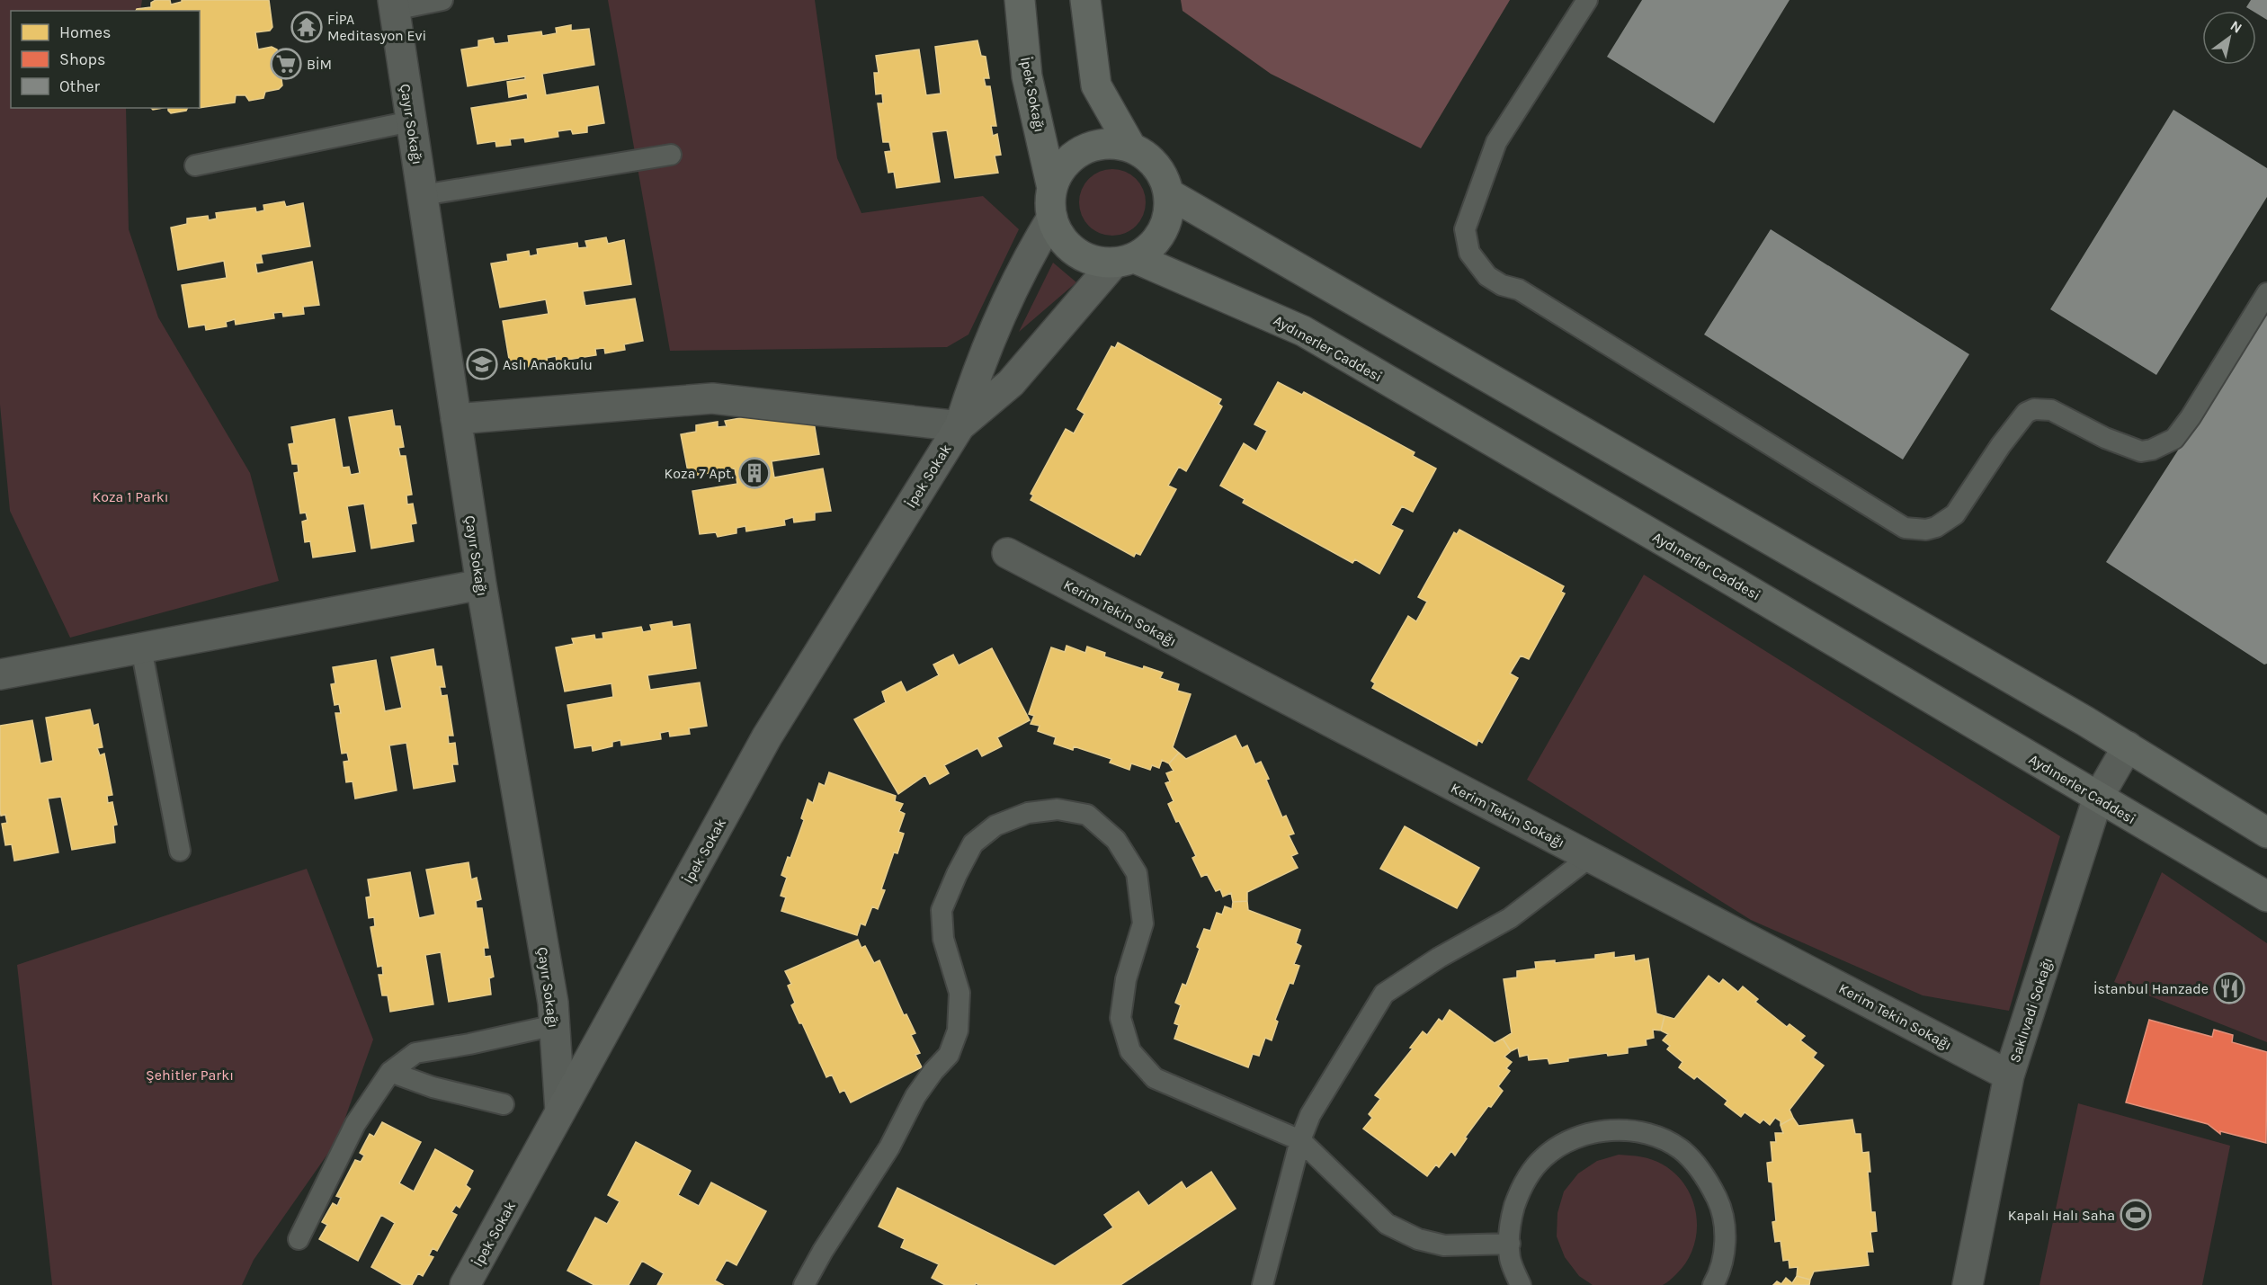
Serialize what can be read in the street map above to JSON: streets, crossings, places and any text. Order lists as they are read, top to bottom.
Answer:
{
  "streets": {
    "main road": ["İpek Sokağı", "Aydınerler Caddesi"],
    "street": [
      "Çayır Sokağı",
      "İpek Sokak",
      "Kerim Tekin Sokağı",
      "Saklıvadi Sokağı"
    ]
  },
  "crossings": [
    ["İpek Sokağı", "Aydınerler Caddesi"],
    ["Çayır Sokağı", "İpek Sokak"],
    ["Aydınerler Caddesi", "Saklıvadi Sokağı"],
    ["Kerim Tekin Sokağı", "Saklıvadi Sokağı"]
  ],
  "parks": ["Koza 1 Parkı", "Şehitler Parkı"],
  "places": {
    "temple": ["FİPA Meditasyon Evi"],
    "supermarket": ["BİM"],
    "school or university": ["Aslı Anaokulu"],
    "building": ["Koza 7 Apt."],
    "restaurant": ["İstanbul Hanzade"],
    "sports": ["Kapalı Halı Saha"]
  },
  "legend": ["Homes", "Shops", "Other"],
  "north": "top right"
}
